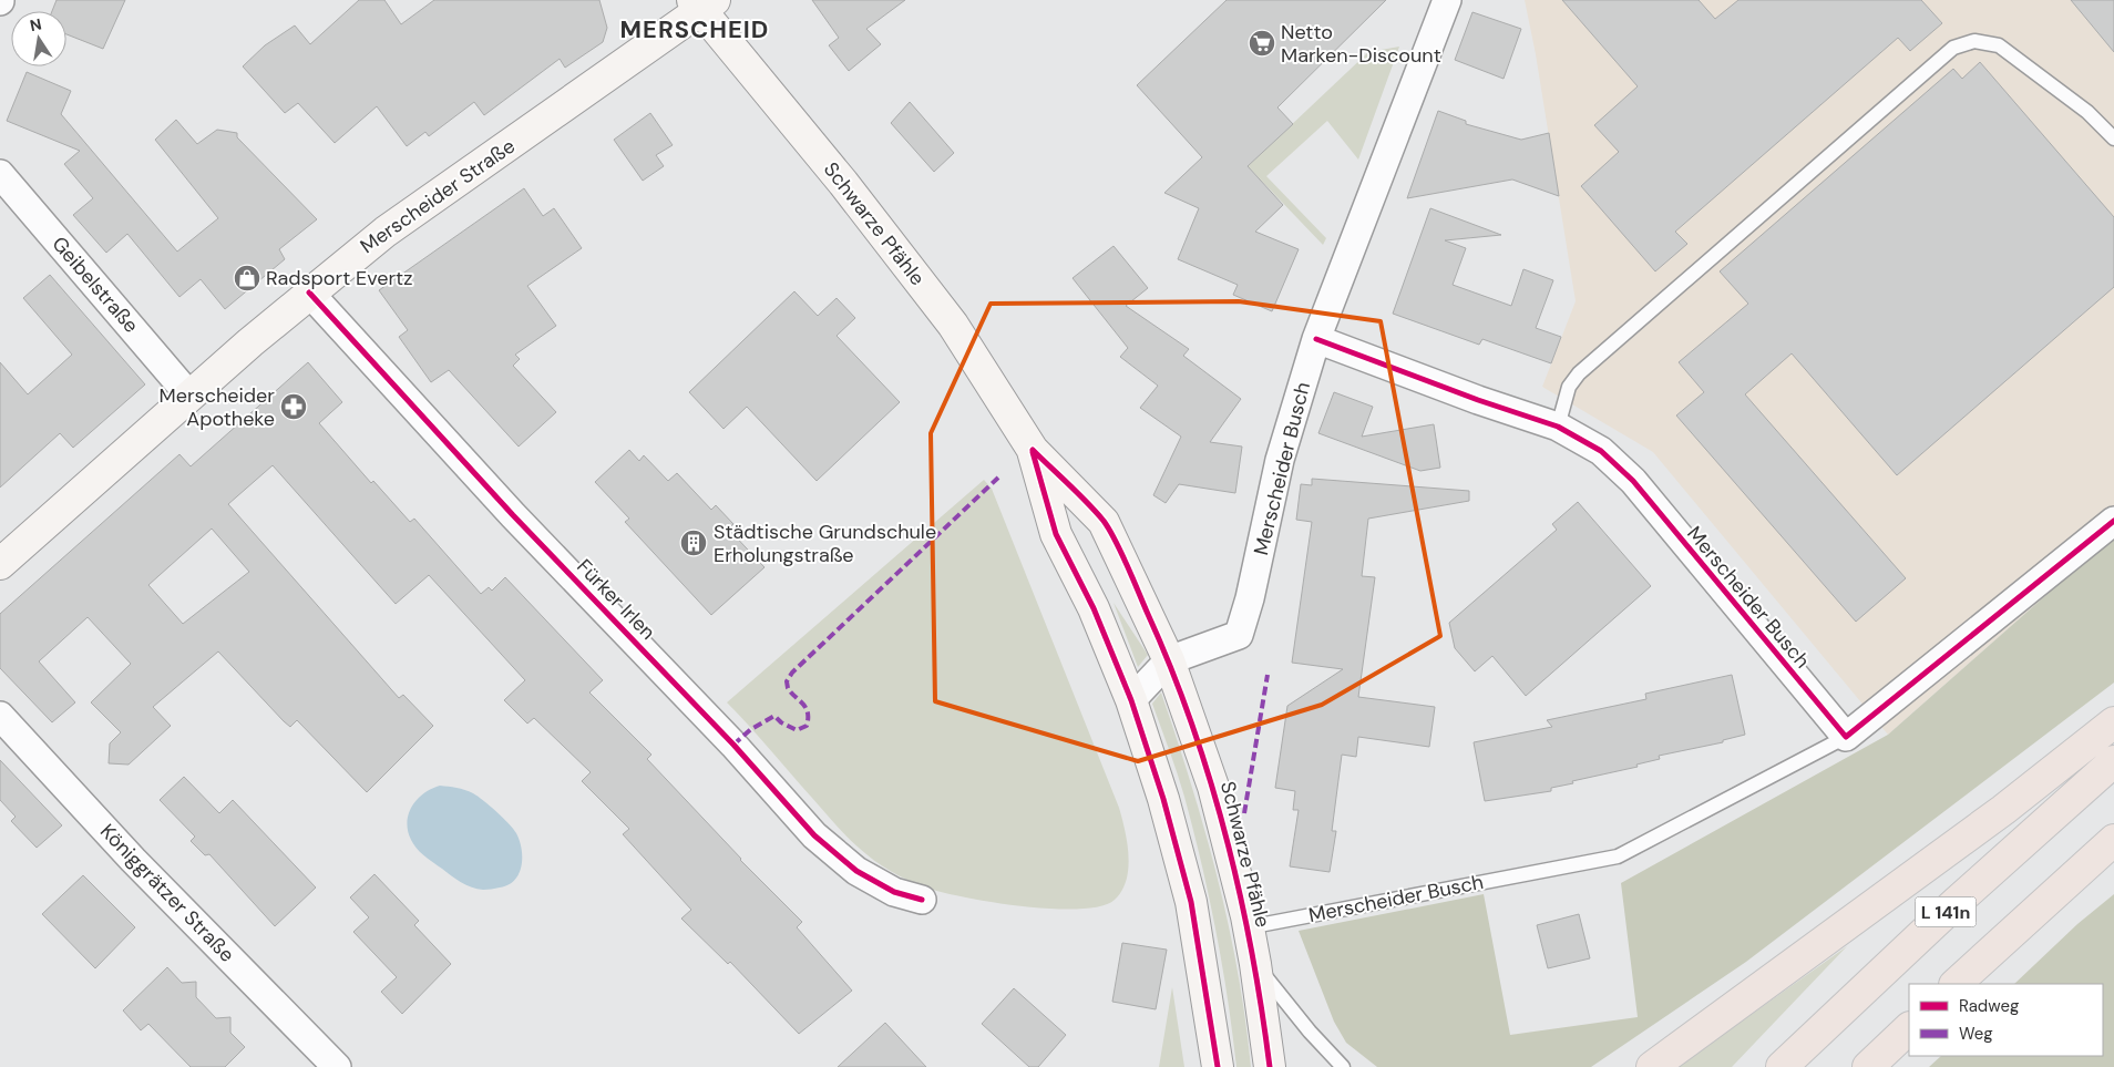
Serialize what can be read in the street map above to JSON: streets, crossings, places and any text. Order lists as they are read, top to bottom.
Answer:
{
  "streets": {
    "highway": ["L 141n"],
    "main road": ["Merscheider Straße", "Schwarze Pfähle"],
    "street": [
      "Geibelstraße",
      "Merscheider Busch",
      "Fürker Irlen",
      "Königgrätzer Straße"
    ]
  },
  "crossings": [
    ["Merscheider Straße", "Schwarze Pfähle"],
    ["Merscheider Straße", "Geibelstraße"],
    ["Merscheider Straße", "Fürker Irlen"],
    ["Schwarze Pfähle", "Merscheider Busch"]
  ],
  "districts": ["MERSCHEID"],
  "places": {
    "supermarket": ["Netto Marken-Discount"],
    "shop": ["Radsport Evertz"],
    "pharmacy": ["Merscheider Apotheke"],
    "building": ["Städtische Grundschule Erholungstraße"]
  },
  "legend": ["Radweg", "Weg"],
  "north": "top"
}
